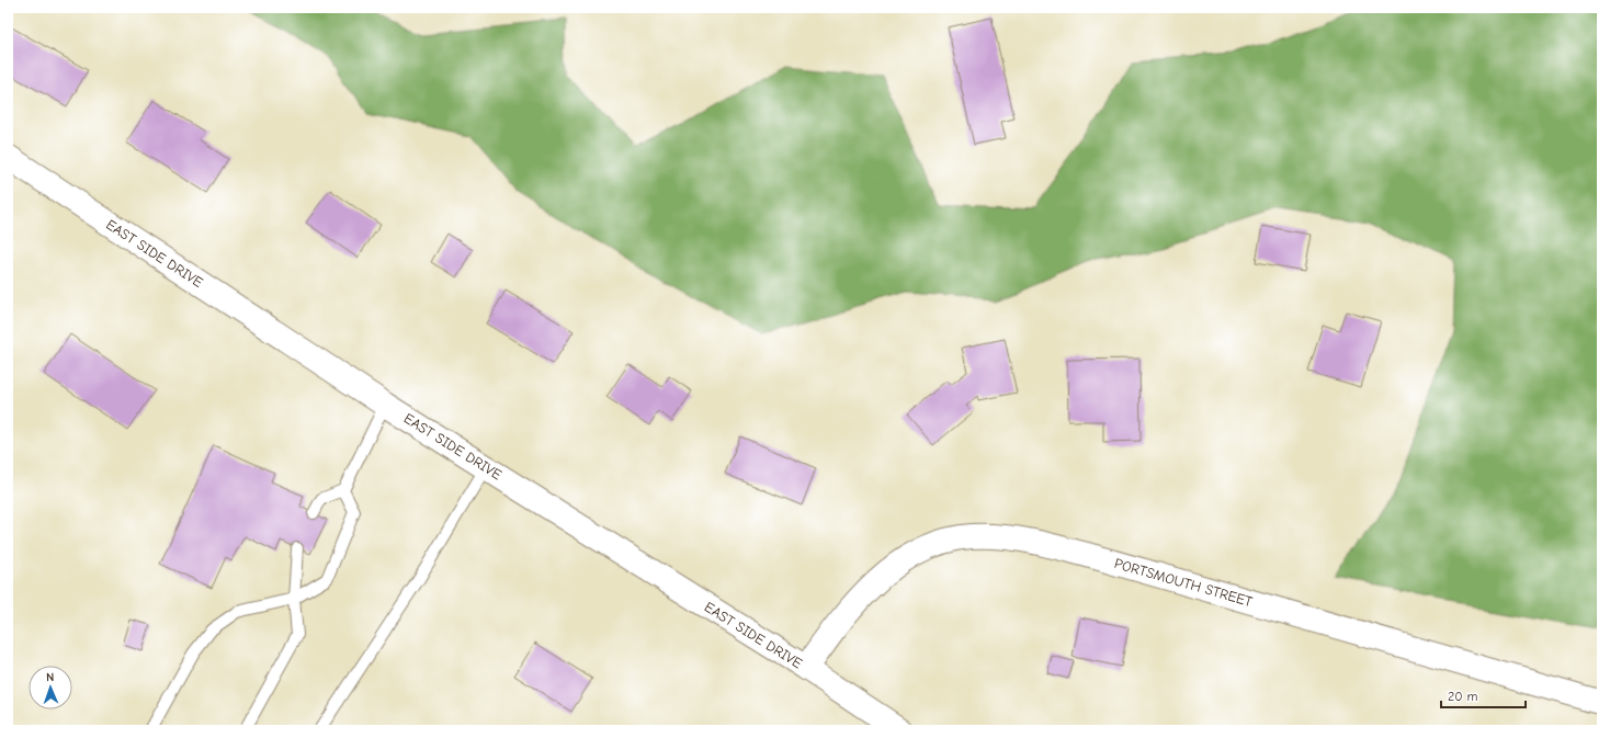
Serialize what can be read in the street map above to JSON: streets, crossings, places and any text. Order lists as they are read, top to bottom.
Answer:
{
  "streets": {
    "main road": ["EAST SIDE DRIVE", "PORTSMOUTH STREET"]
  },
  "crossings": [
    ["EAST SIDE DRIVE", "PORTSMOUTH STREET"]
  ],
  "scale_bar": "20 m",
  "north": "top"
}
